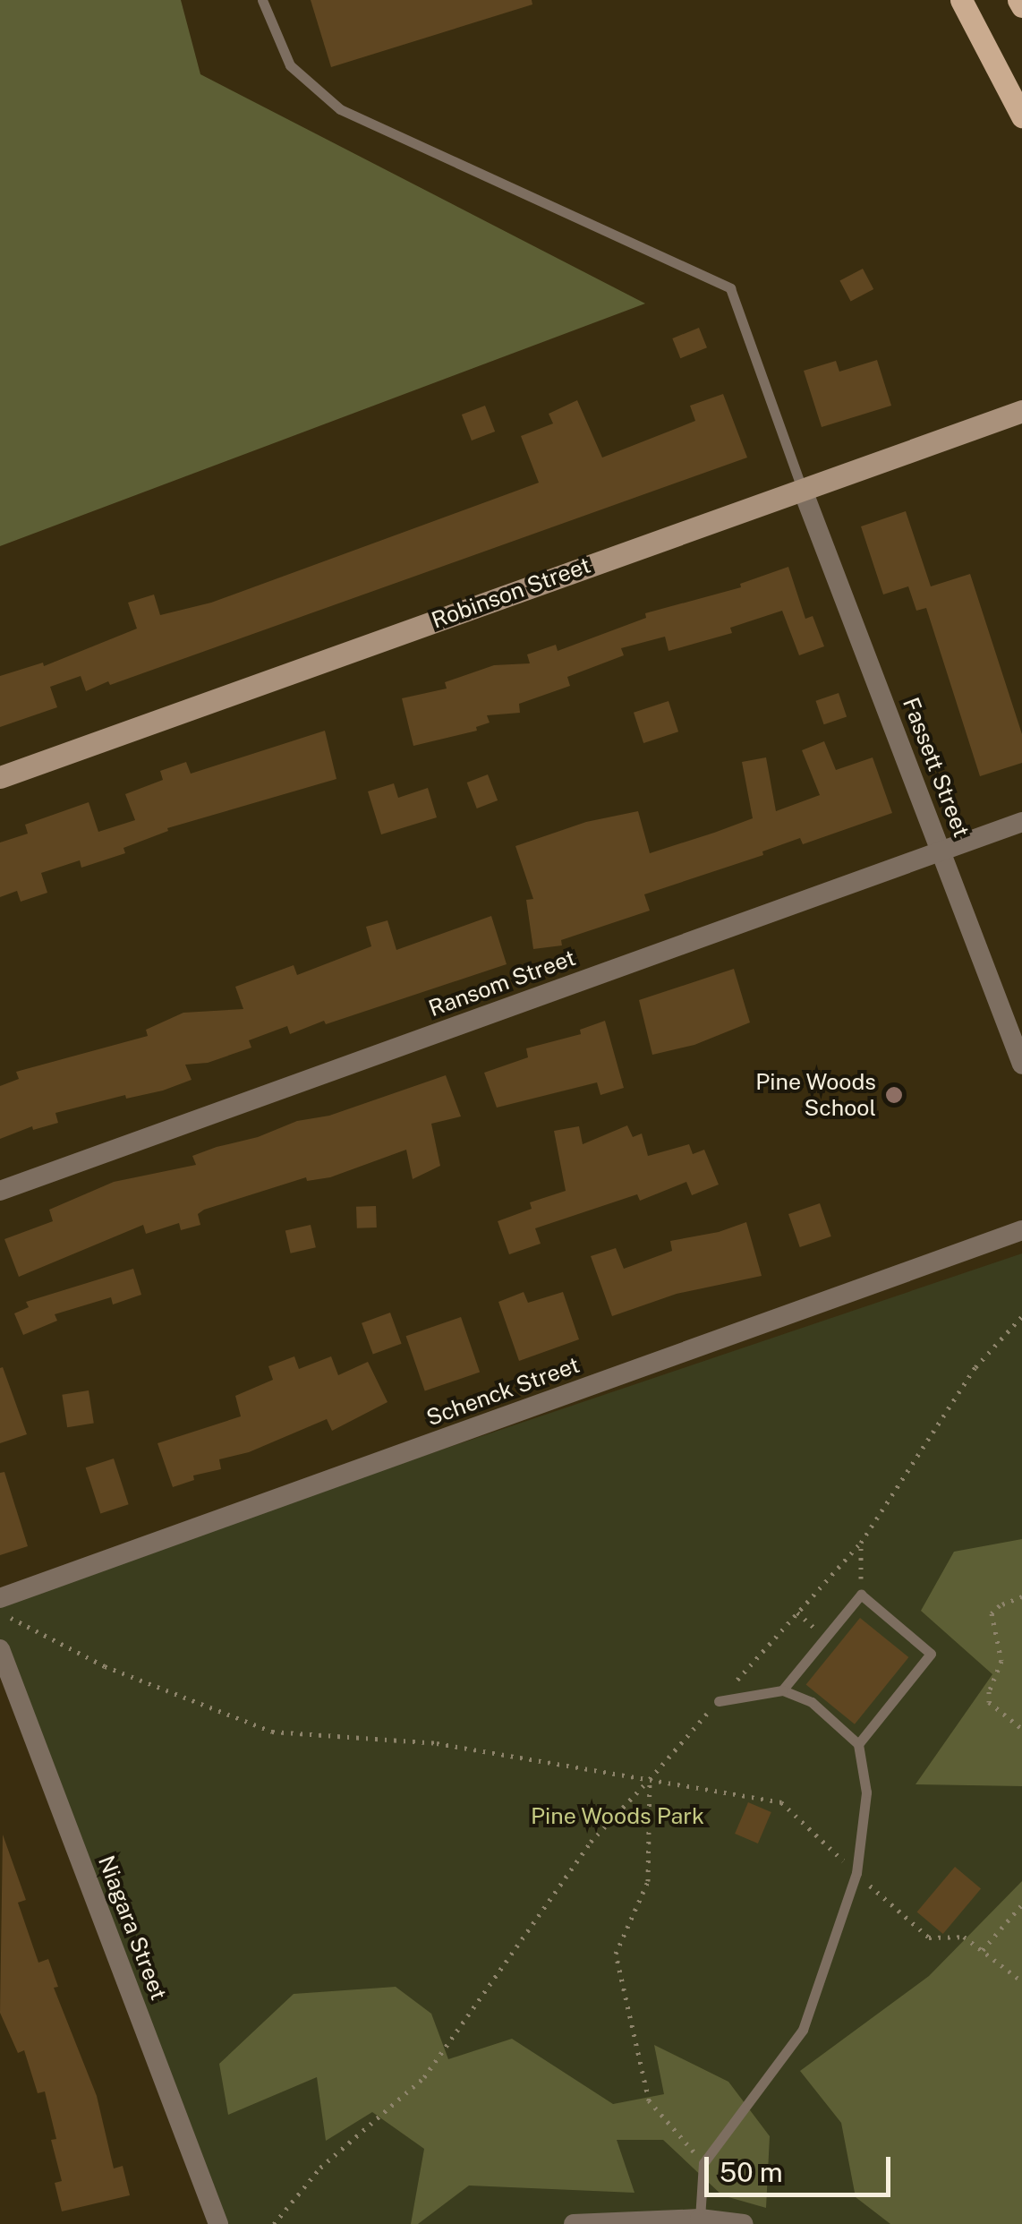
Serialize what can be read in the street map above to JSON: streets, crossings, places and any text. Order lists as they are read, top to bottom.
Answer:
{
  "streets": {
    "street": [
      "Robinson Street",
      "Fassett Street",
      "Ransom Street",
      "Schenck Street",
      "Niagara Street"
    ]
  },
  "crossings": [
    ["Robinson Street", "Fassett Street"],
    ["Fassett Street", "Ransom Street"]
  ],
  "parks": ["Pine Woods Park"],
  "places": ["Pine Woods School"],
  "scale_bar": "50 m"
}
